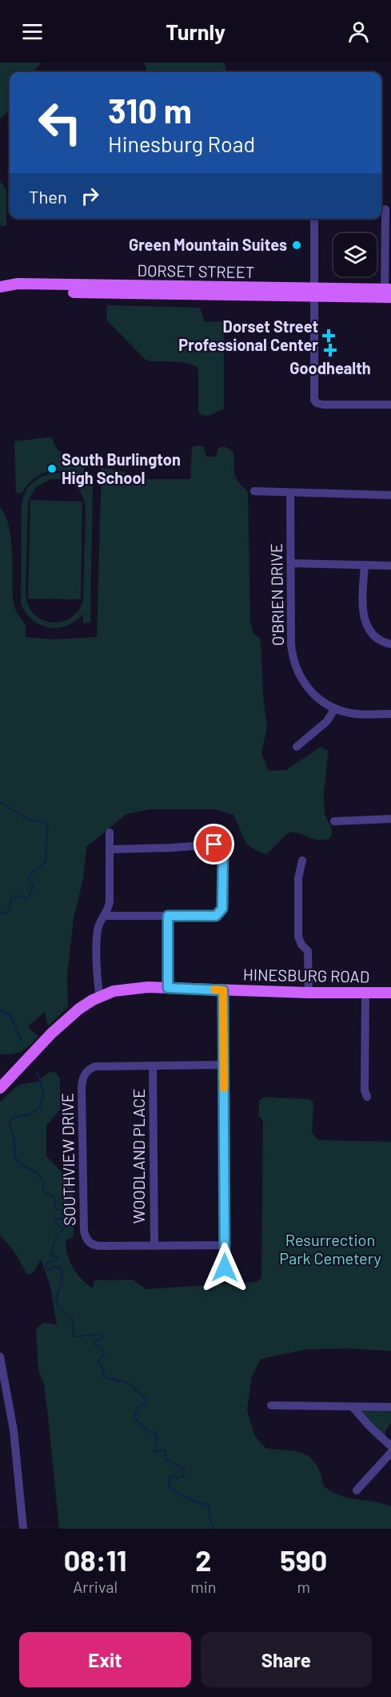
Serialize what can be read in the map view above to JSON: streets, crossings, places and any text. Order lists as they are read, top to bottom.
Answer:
{
  "streets": {
    "main road": ["DORSET STREET", "HINESBURG ROAD"],
    "street": ["O'BRIEN DRIVE", "WOODLAND PLACE", "SOUTHVIEW DRIVE"]
  },
  "crossings": [
    ["WOODLAND PLACE", "SOUTHVIEW DRIVE"]
  ],
  "parks": ["Resurrection Park Cemetery"],
  "places": {
    "other": ["Green Mountain Suites", "South Burlington High School"],
    "health": ["Dorset Street Professional Center", "Goodhealth"]
  },
  "page": {
    "header": "Turnly",
    "turn": ["310 m", "Hinesburg Road"],
    "then": "Then",
    "eta": [
      "08:11",
      "Arrival",
      "2",
      "min",
      "590",
      "m"
    ],
    "buttons": ["Exit", "Share"]
  }
}
